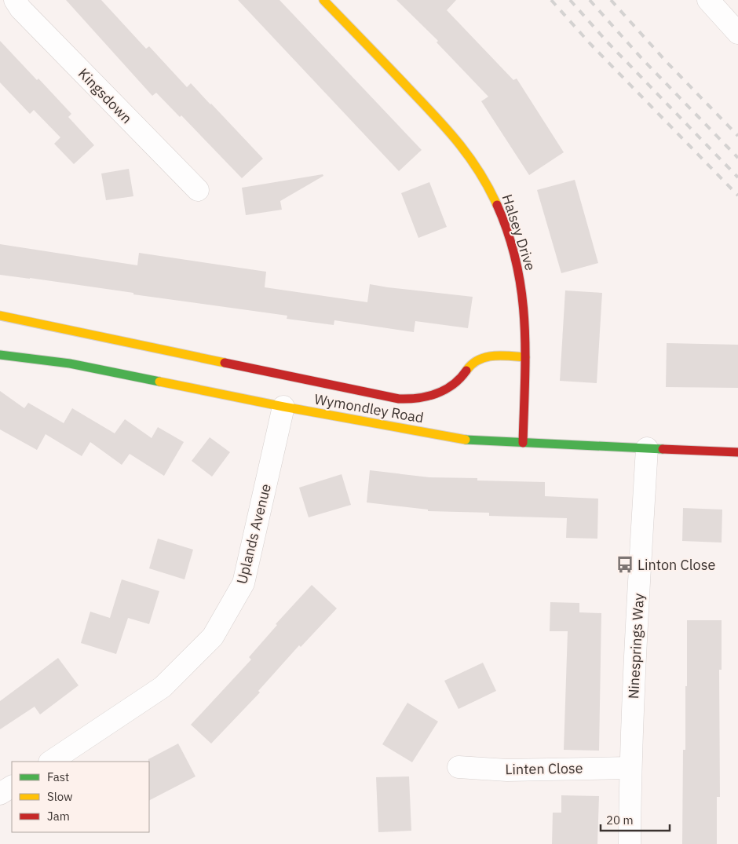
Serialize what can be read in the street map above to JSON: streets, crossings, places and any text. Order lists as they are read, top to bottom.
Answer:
{
  "streets": {
    "street": [
      "Kingsdown",
      "Halsey Drive",
      "Wymondley Road",
      "Uplands Avenue",
      "Ninesprings Way",
      "Linten Close"
    ]
  },
  "crossings": [
    ["Halsey Drive", "Wymondley Road"],
    ["Wymondley Road", "Uplands Avenue"],
    ["Wymondley Road", "Ninesprings Way"],
    ["Ninesprings Way", "Linten Close"]
  ],
  "places": {
    "bus stop": ["Linton Close"]
  },
  "legend": ["Fast", "Slow", "Jam"],
  "scale_bar": "20 m"
}
